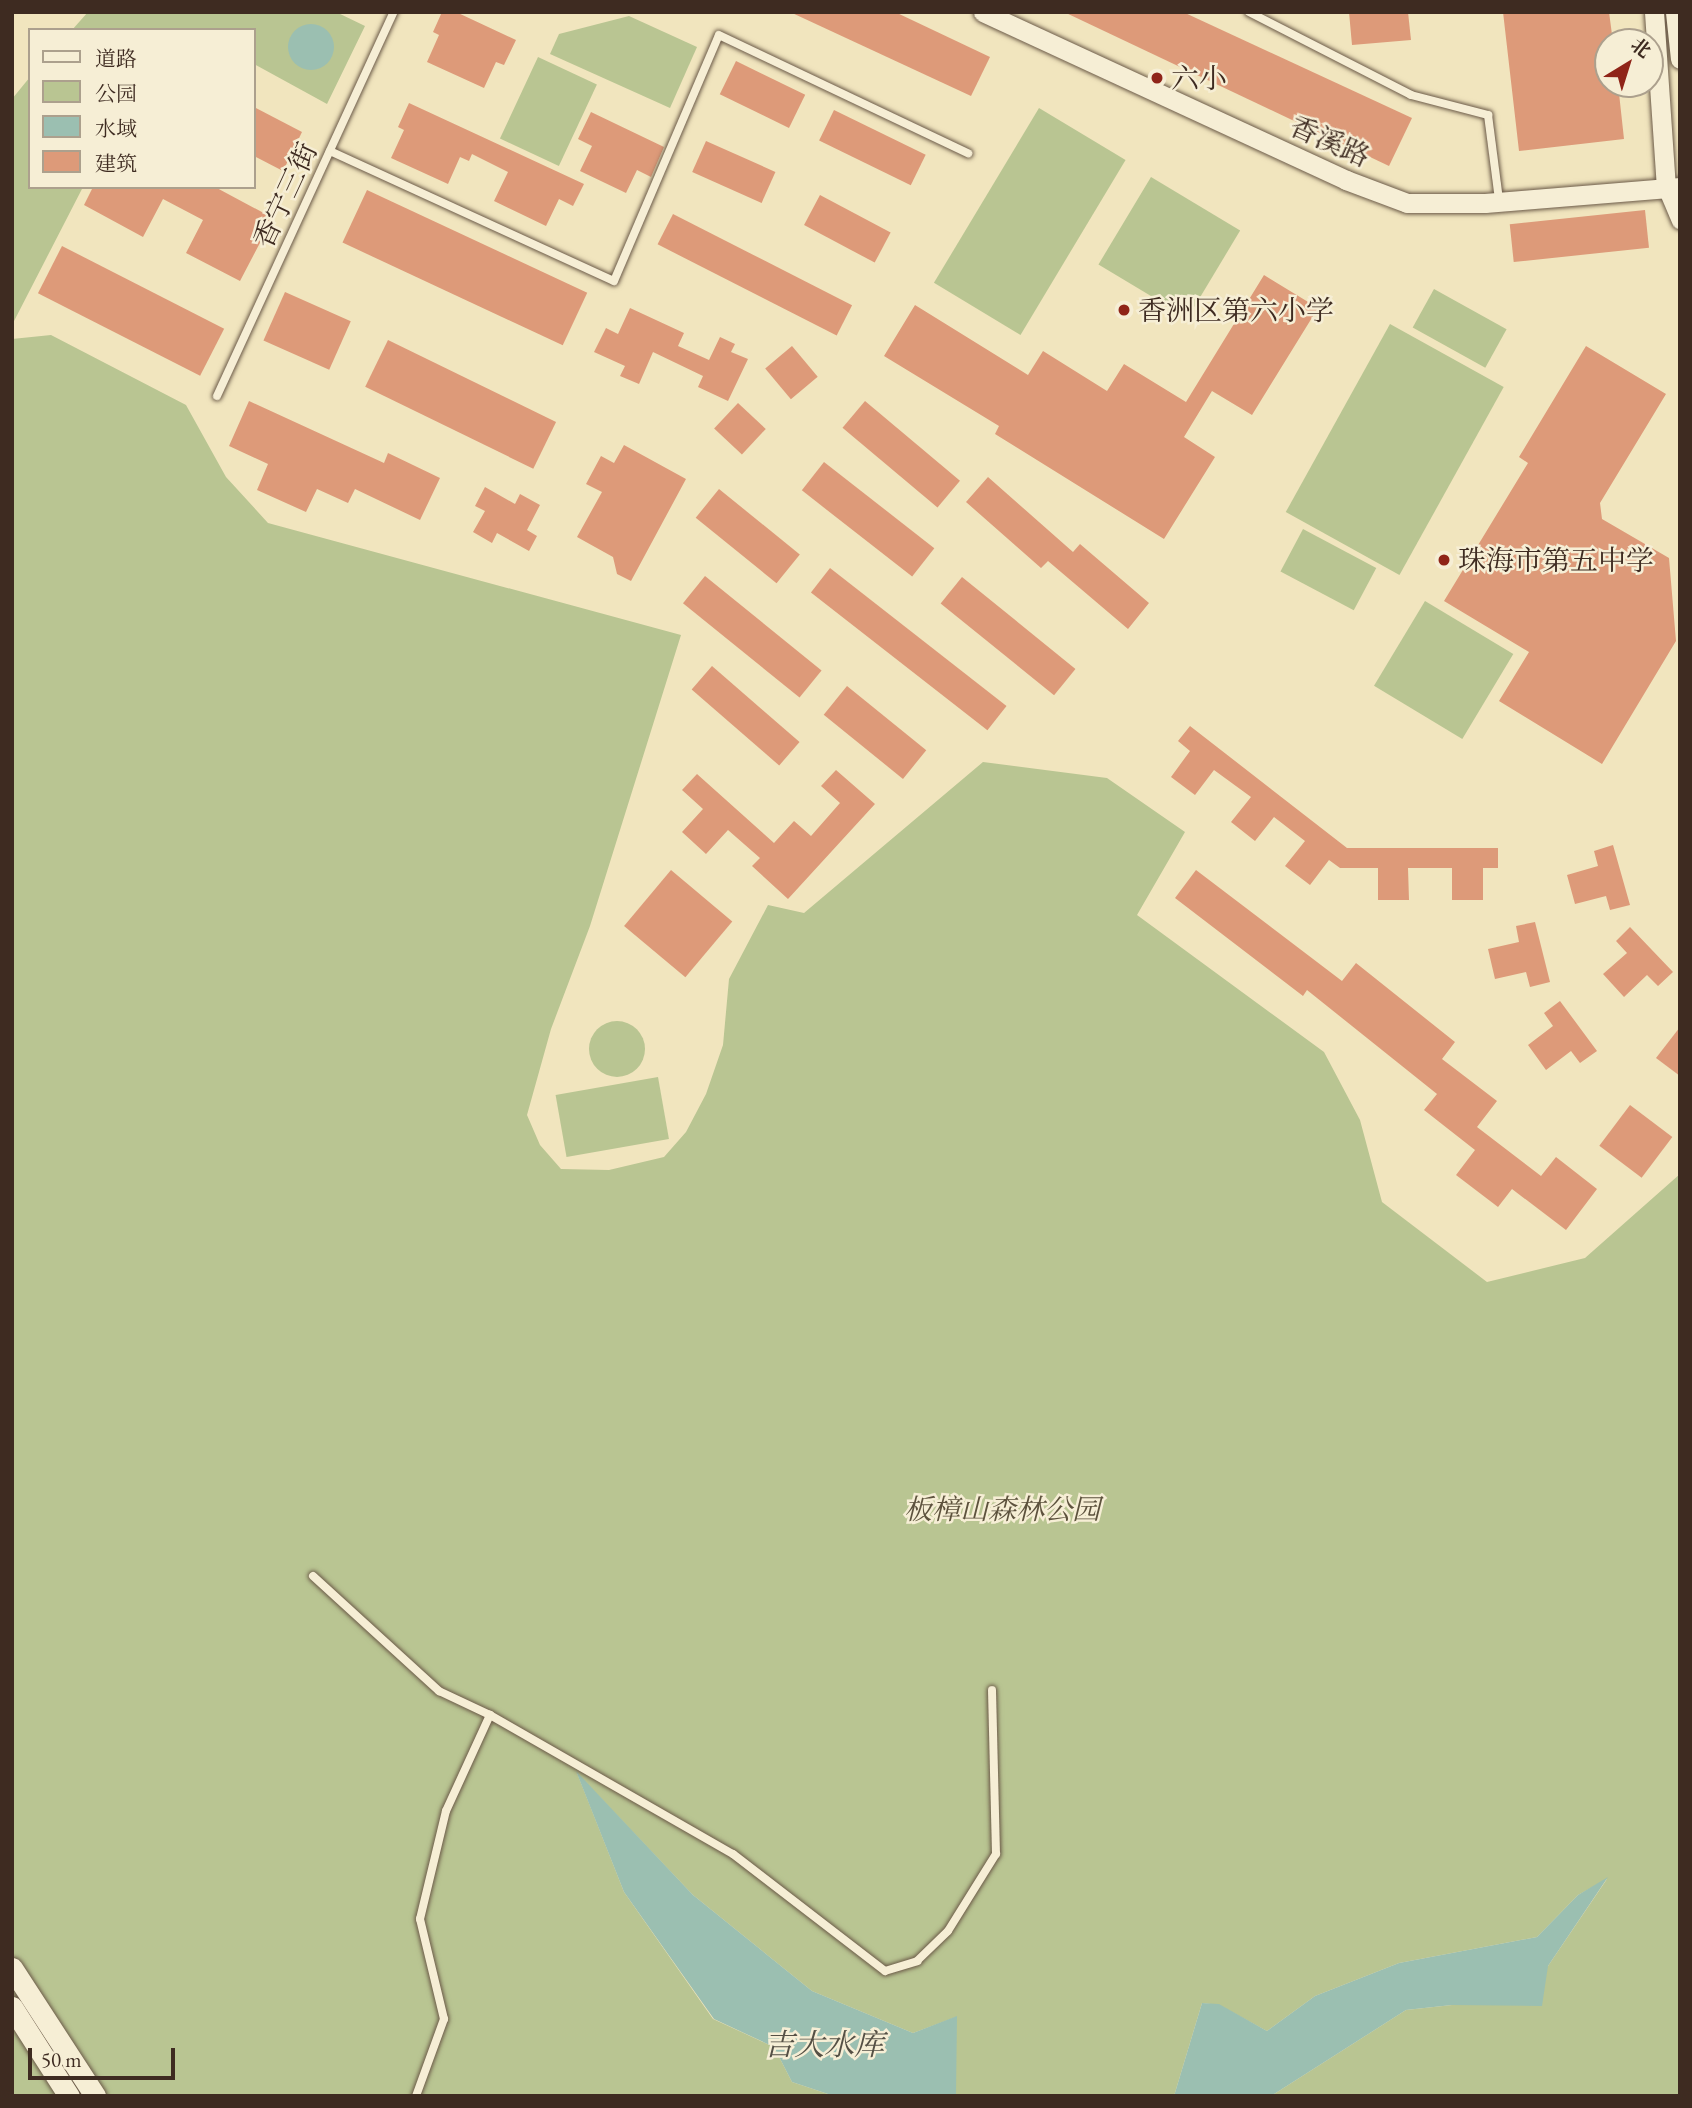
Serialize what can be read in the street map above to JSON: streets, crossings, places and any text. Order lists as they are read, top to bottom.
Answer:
{
  "streets": {
    "street": ["香溪路"],
    "lane": ["香宁三街"]
  },
  "water": ["吉大水库"],
  "parks": ["板樟山森林公园"],
  "places": ["六小", "香洲区第六小学", "珠海市第五中学"],
  "legend": [
    "道路",
    "公园",
    "水域",
    "建筑"
  ],
  "scale_bar": "50 m",
  "north": "top right"
}
